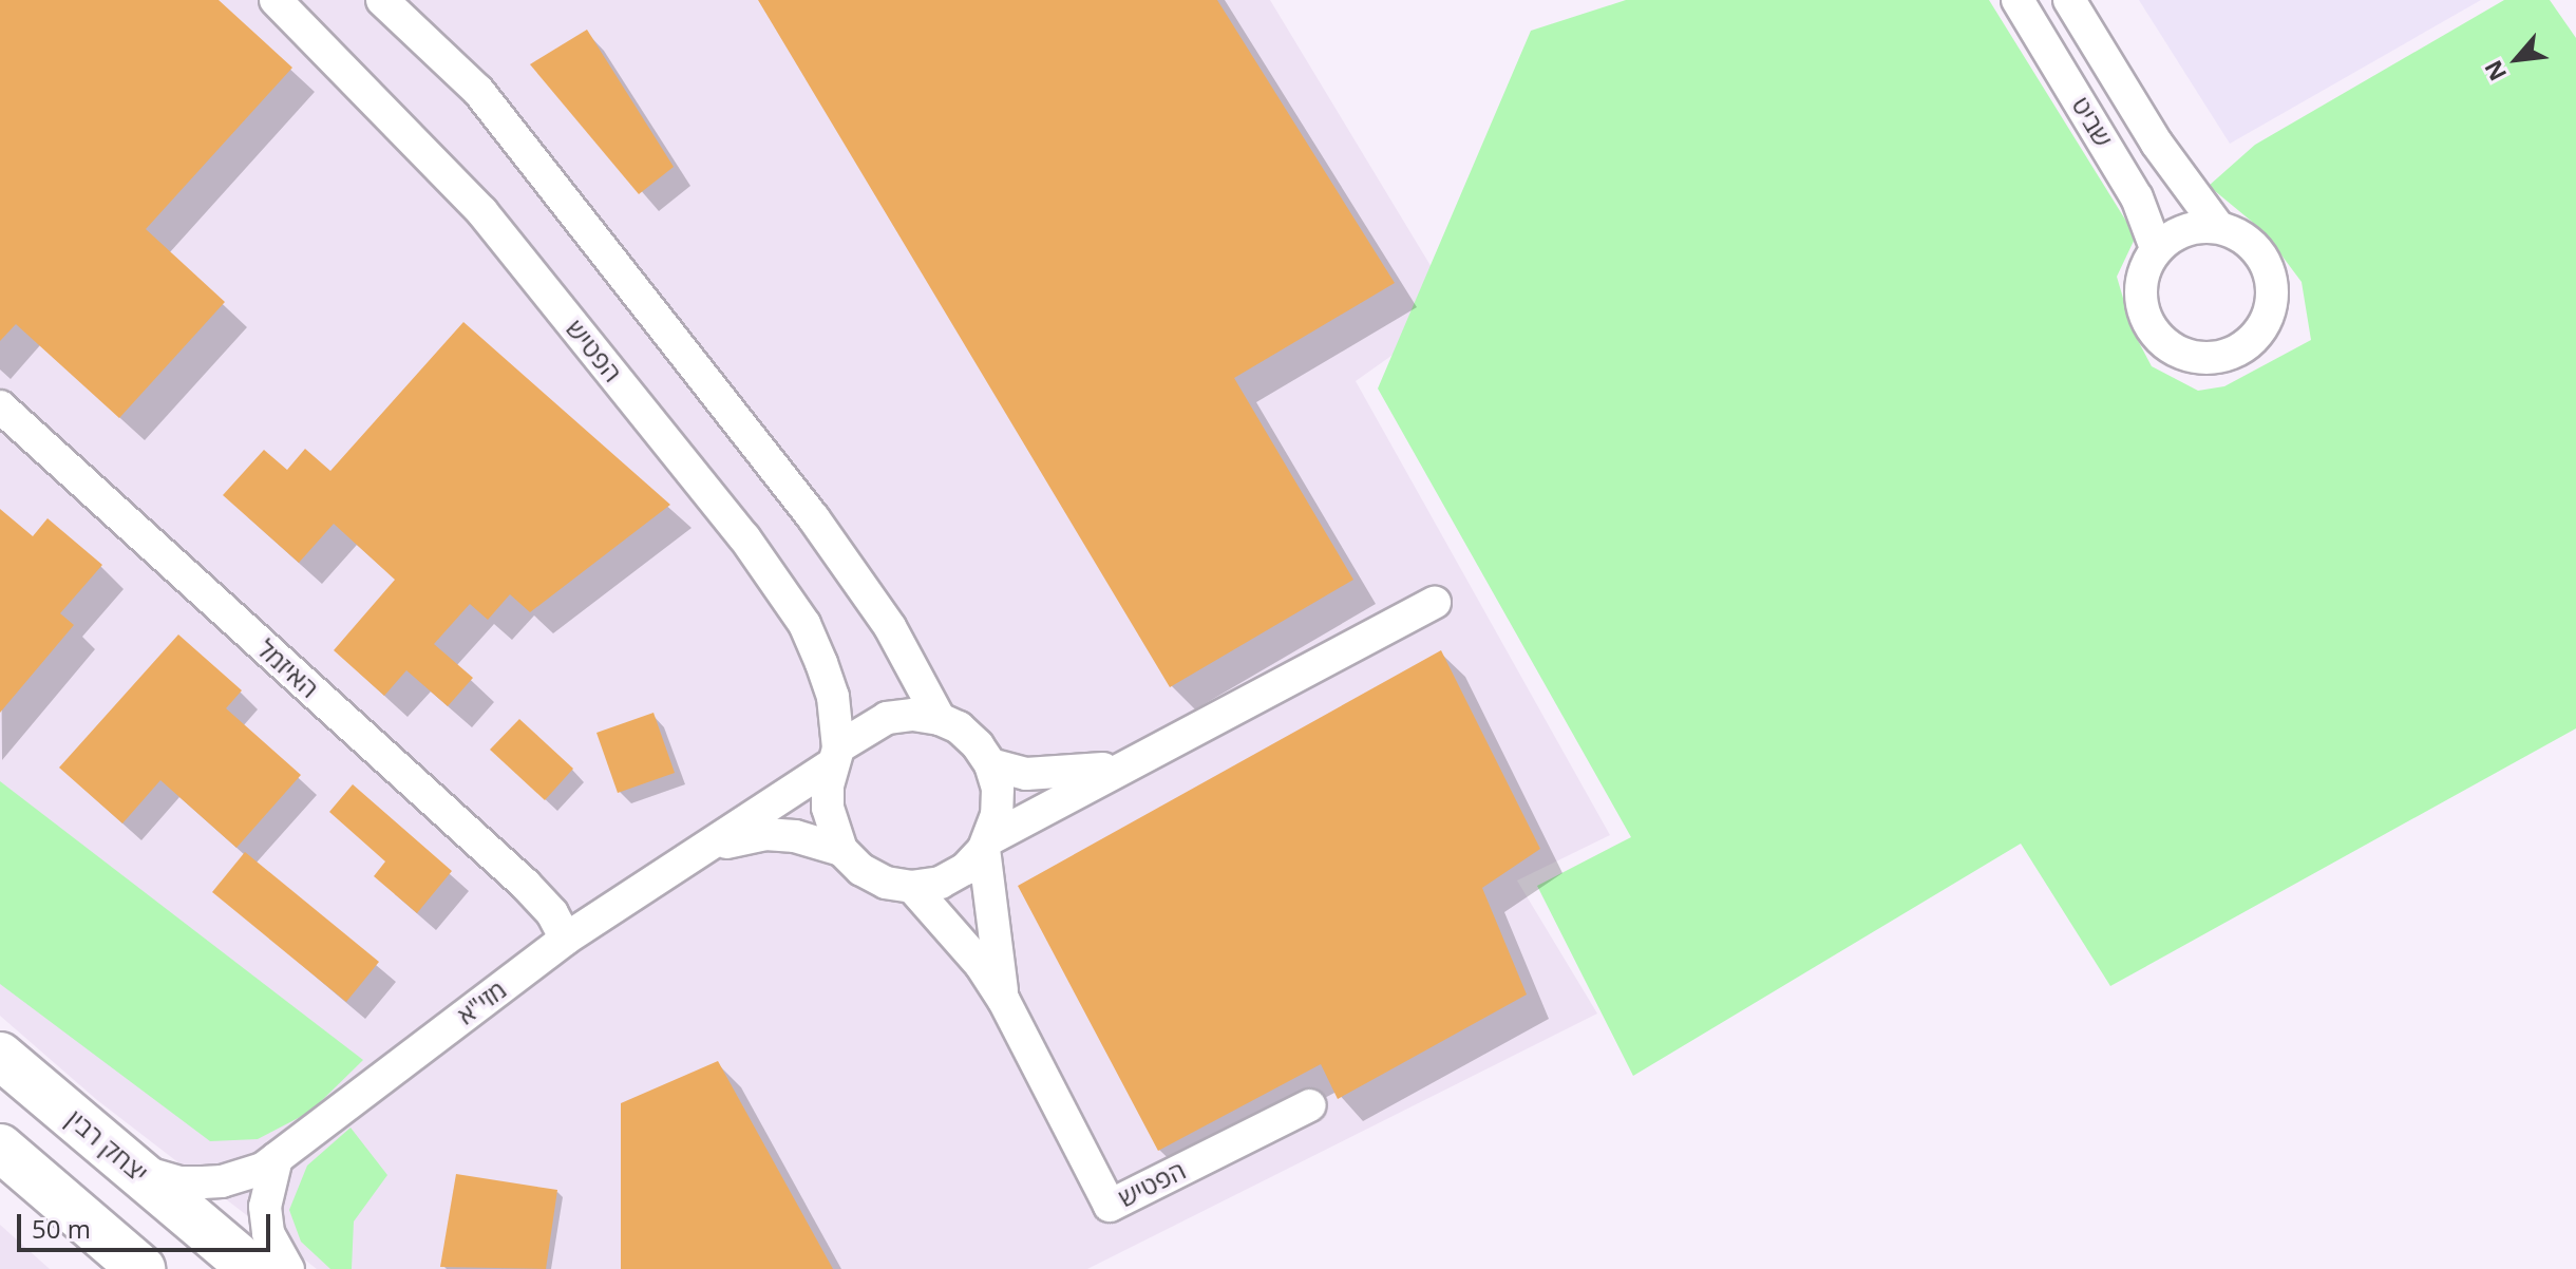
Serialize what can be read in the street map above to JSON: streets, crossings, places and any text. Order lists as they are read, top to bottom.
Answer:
{
  "streets": {
    "main road": ["יצחק רבין"],
    "street": [
      "שביט",
      "הפטיש",
      "האיזמל",
      "מזי\"א"
    ]
  },
  "crossings": [
    ["הפטיש", "מזי\"א"],
    ["האיזמל", "מזי\"א"],
    ["מזי\"א", "יצחק רבין"]
  ],
  "scale_bar": "50 m",
  "north": "bottom left"
}
